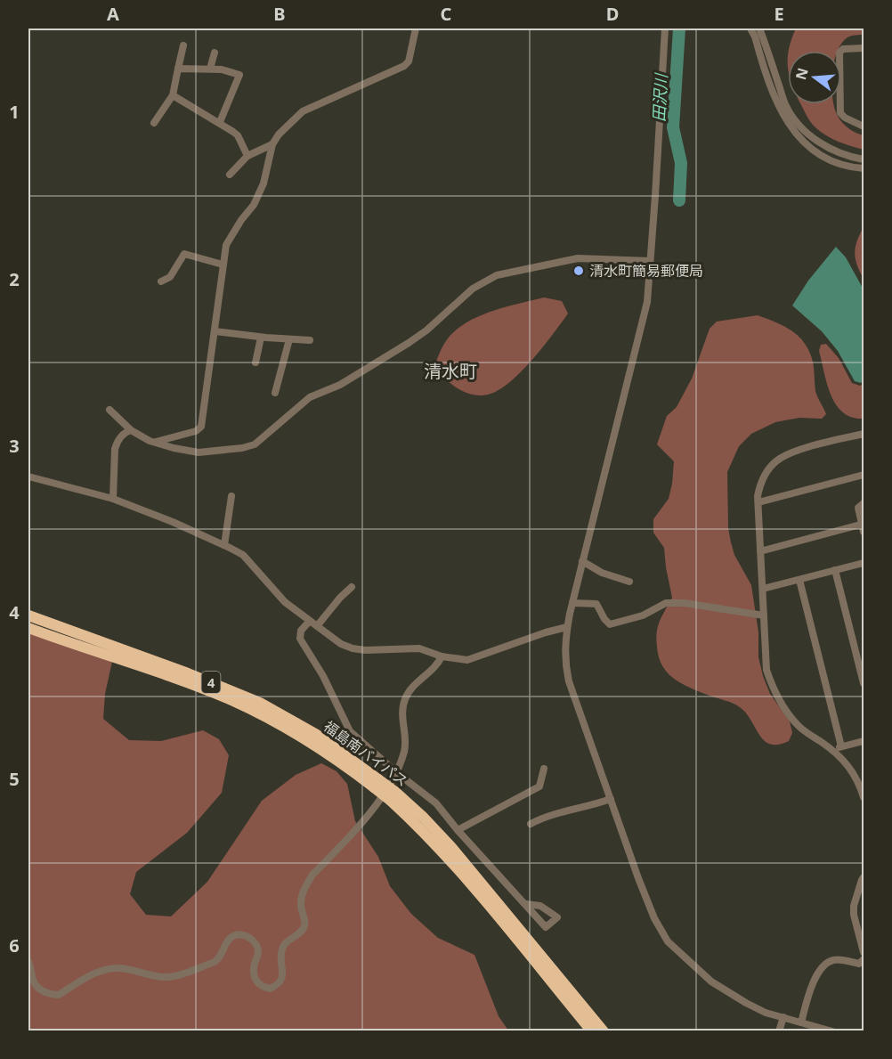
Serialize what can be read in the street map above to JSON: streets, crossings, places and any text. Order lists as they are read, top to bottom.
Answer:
{
  "streets": {
    "highway": ["4", "福島南バイパス"]
  },
  "districts": ["清水町"],
  "water": ["田沢川"],
  "places": ["清水町簡易郵便局"],
  "north": "left",
  "grid": {
    "columns": [
      "A",
      "B",
      "C",
      "D",
      "E"
    ],
    "rows": [
      "1",
      "2",
      "3",
      "4",
      "5",
      "6"
    ]
  }
}
